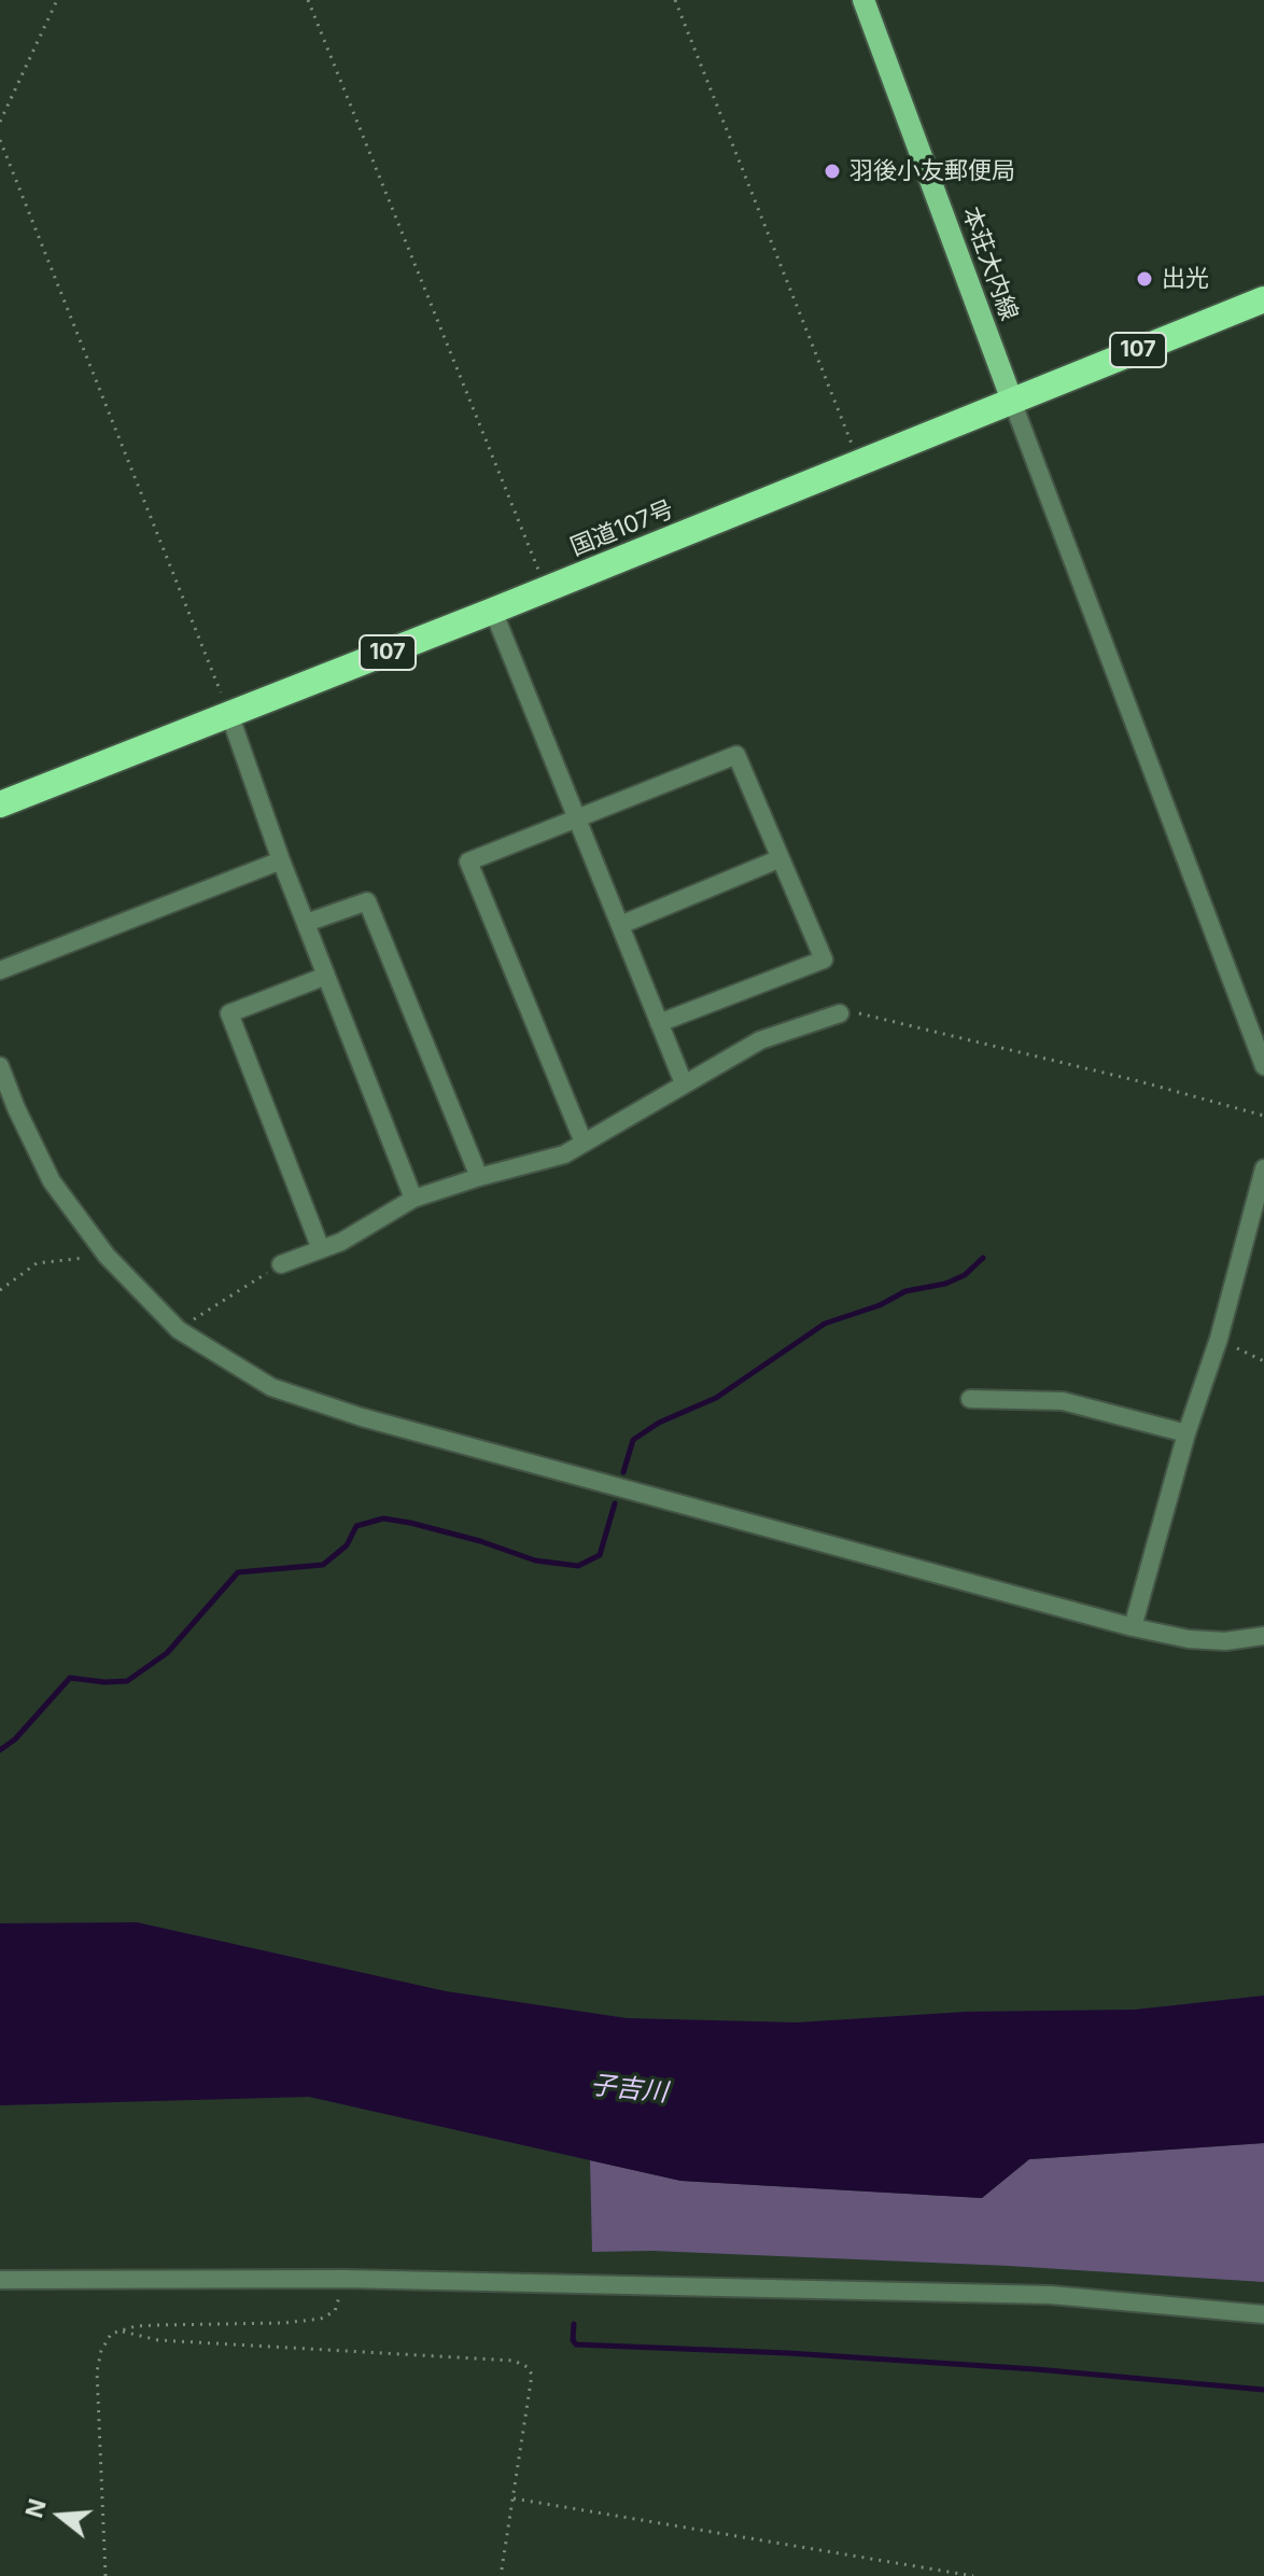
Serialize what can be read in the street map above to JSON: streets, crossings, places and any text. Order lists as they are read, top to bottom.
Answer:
{
  "streets": {
    "highway": ["107", "国道107号"],
    "main road": ["本荘大内線"]
  },
  "crossings": [
    ["本荘大内線", "国道107号"]
  ],
  "water": ["子吉川"],
  "places": ["羽後小友郵便局", "出光"],
  "north": "left"
}
